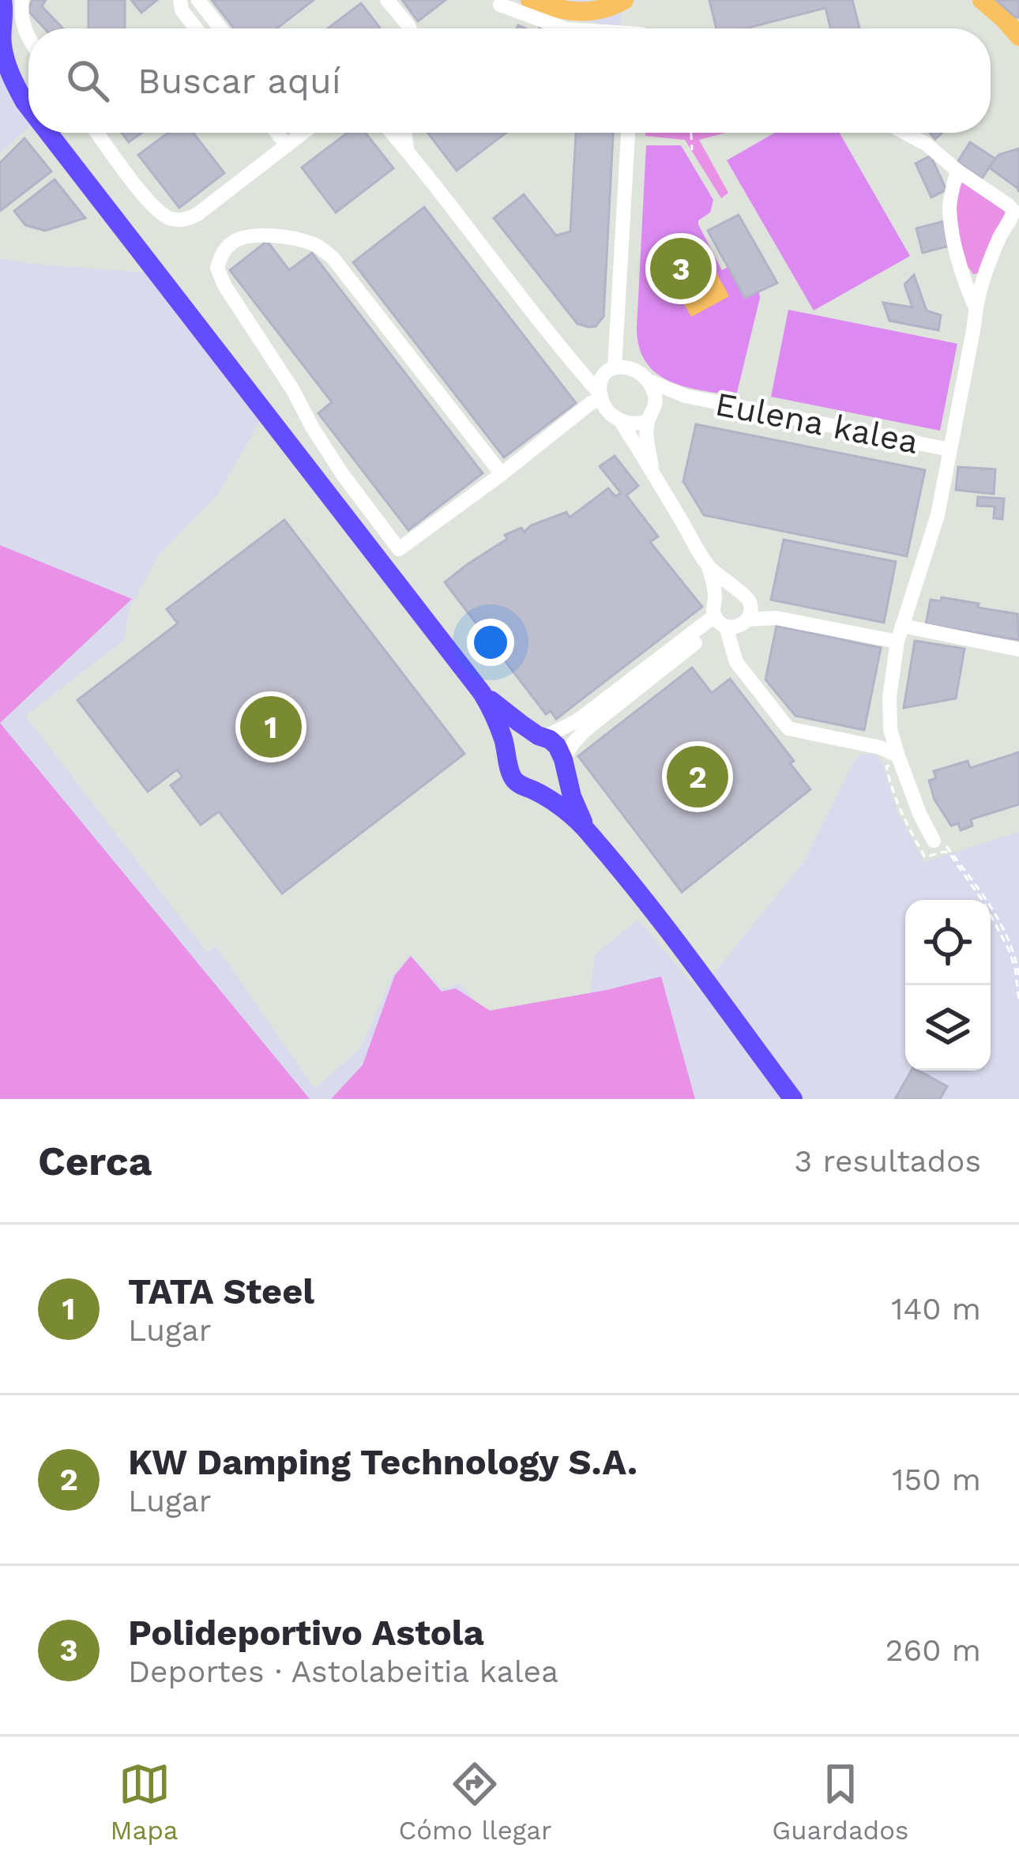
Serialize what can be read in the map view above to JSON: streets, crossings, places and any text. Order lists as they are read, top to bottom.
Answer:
{
  "streets": {
    "street": ["Eulena kalea"]
  },
  "page": {
    "search": "Buscar aquí",
    "pins": ["3", "1", "2"],
    "heading": ["Cerca", "3 resultados"],
    "list": [
      {
        "mark": "1",
        "name": "TATA Steel",
        "note": "Lugar",
        "value": "140 m"
      },
      {
        "mark": "2",
        "name": "KW Damping Technology S.A.",
        "note": "Lugar",
        "value": "150 m"
      },
      {
        "mark": "3",
        "name": "Polideportivo Astola",
        "note": "Deportes · Astolabeitia kalea",
        "value": "260 m"
      }
    ],
    "nav": ["Mapa", "Cómo llegar", "Guardados"]
  }
}
